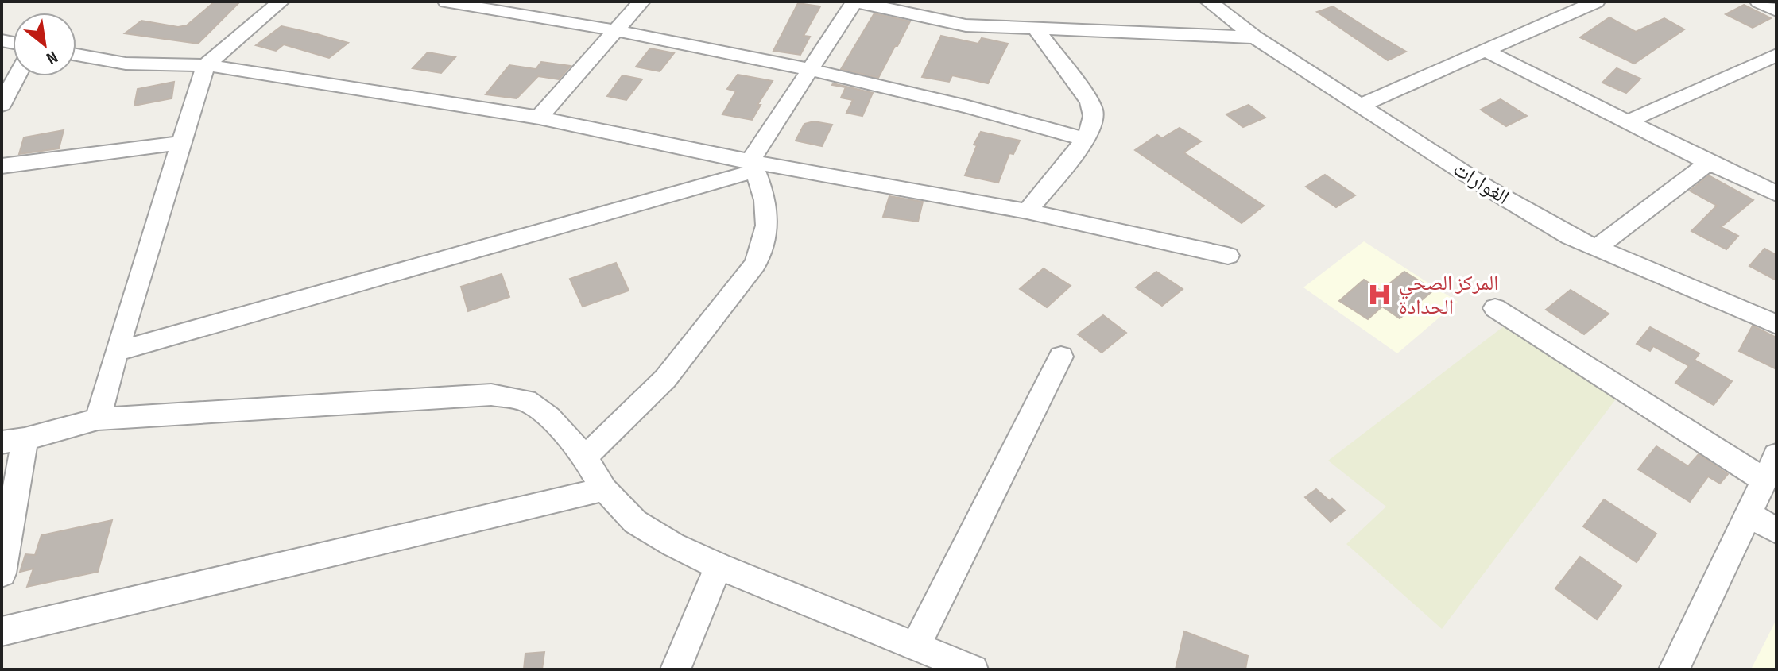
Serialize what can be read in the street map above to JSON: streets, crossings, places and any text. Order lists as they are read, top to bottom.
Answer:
{
  "streets": {
    "street": ["الغوارات"]
  },
  "places": {
    "hospital": ["المركز الصحي الحدادة"]
  },
  "north": "bottom right"
}
